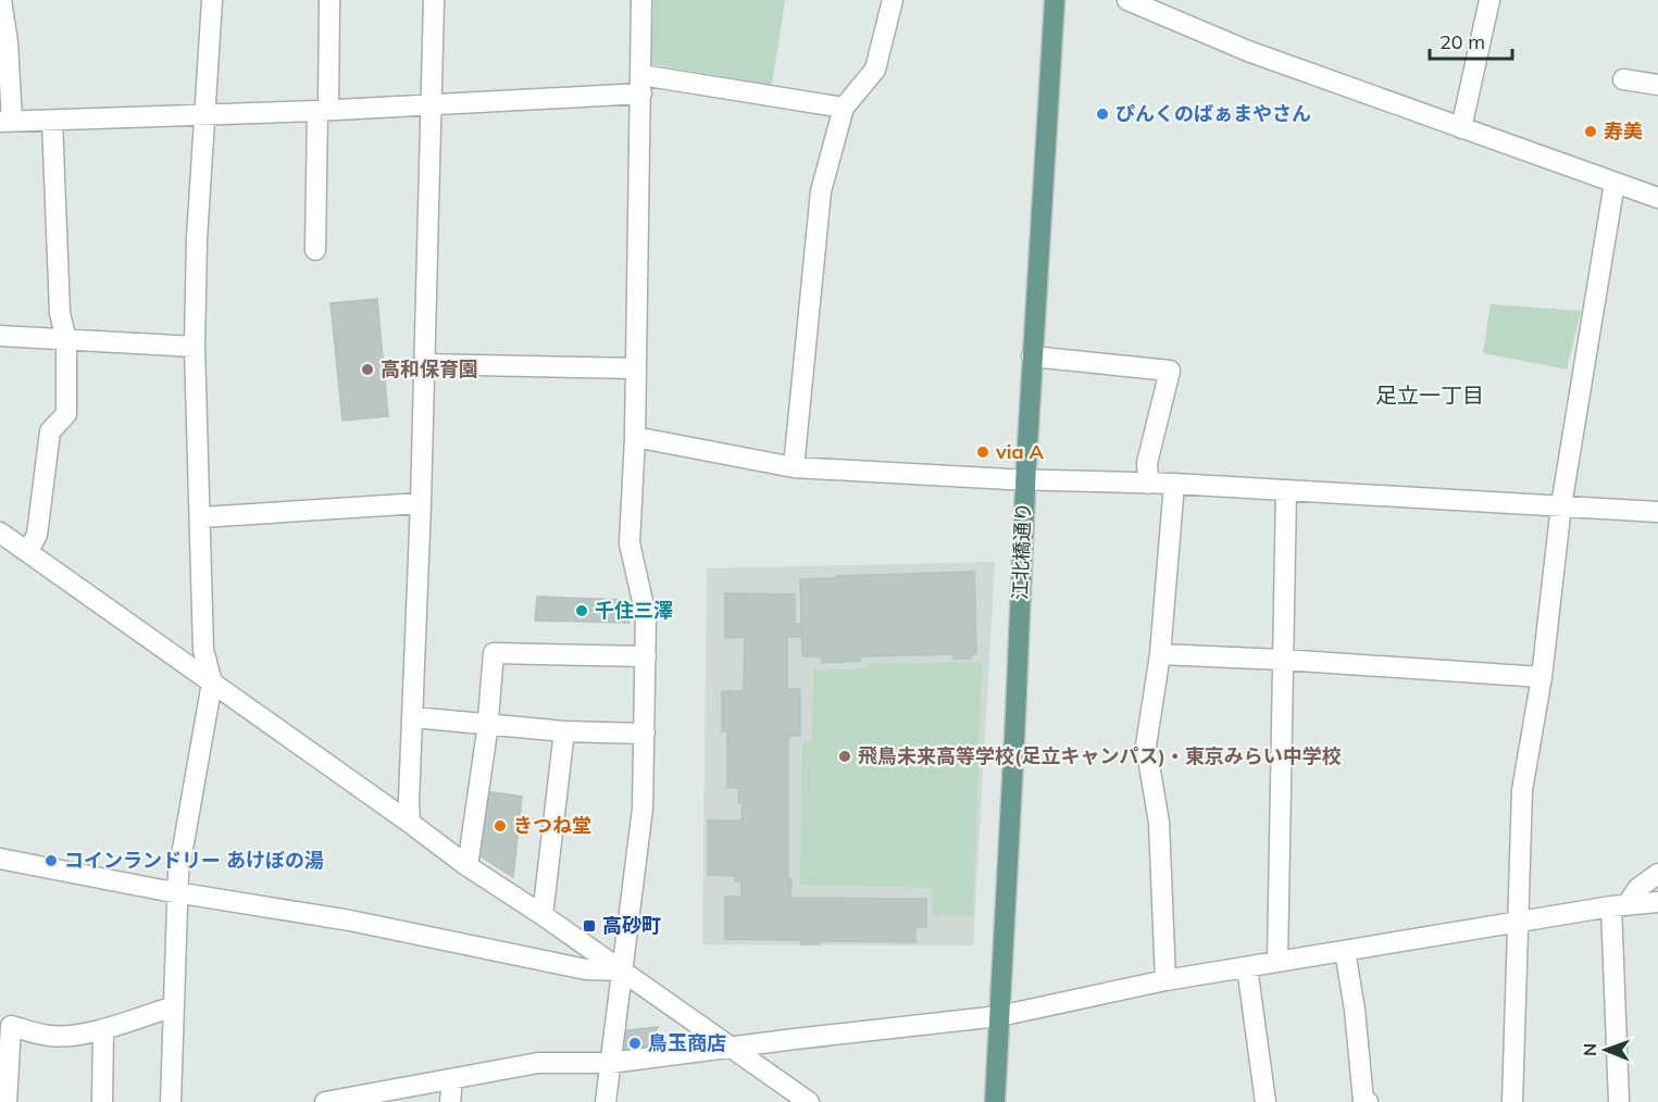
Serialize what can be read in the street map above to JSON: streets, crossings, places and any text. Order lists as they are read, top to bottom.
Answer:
{
  "streets": {
    "main road": ["江北橋通り"]
  },
  "districts": ["足立一丁目"],
  "places": {
    "other": [
      "ぴんくのぱぁまやさん",
      "寿美",
      "高和保育園",
      "via A",
      "千住三澤",
      "飛鳥未来高等学校(足立キャンパス)・東京みらい中学校",
      "きつね堂",
      "コインランドリー あけぼの湯",
      "鳥玉商店"
    ],
    "transit": ["高砂町"]
  },
  "scale_bar": "20 m",
  "north": "left"
}
